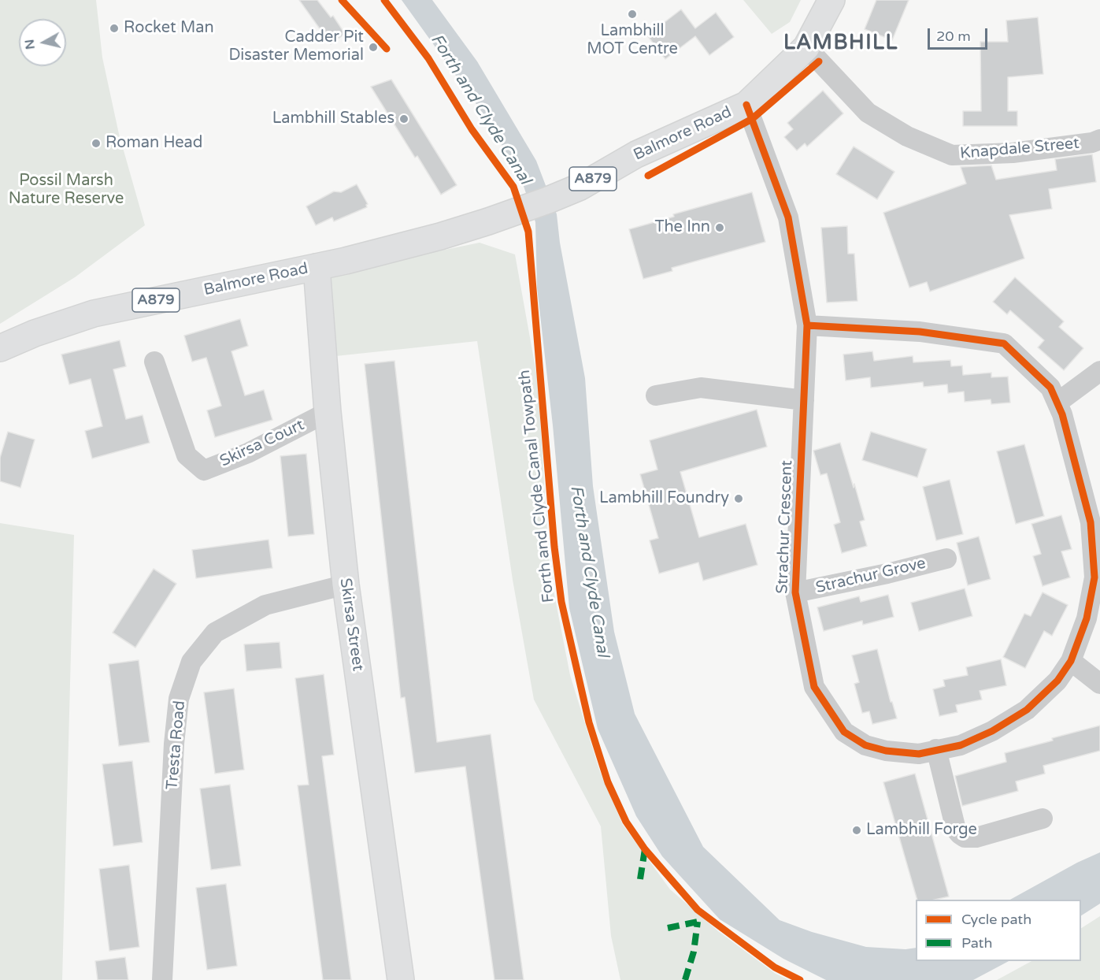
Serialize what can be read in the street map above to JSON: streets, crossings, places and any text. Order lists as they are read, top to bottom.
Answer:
{
  "streets": {
    "main road": ["Balmore Road", "A879", "Skirsa Street"],
    "street": [
      "Knapdale Street",
      "Skirsa Court",
      "Strachur Crescent",
      "Strachur Grove",
      "Tresta Road"
    ],
    "cycle path": ["Forth and Clyde Canal Towpath"]
  },
  "crossings": [
    ["Balmore Road", "Knapdale Street"],
    ["Balmore Road", "Strachur Crescent"],
    ["Balmore Road", "Skirsa Street"],
    ["Skirsa Court", "Skirsa Street"],
    ["Strachur Crescent", "Strachur Grove"],
    ["Skirsa Street", "Tresta Road"]
  ],
  "districts": ["LAMBHILL"],
  "water": ["Forth and Clyde Canal"],
  "parks": ["Possil Marsh Nature Reserve"],
  "places": [
    "Lambhill MOT Centre",
    "Rocket Man",
    "Cadder Pit Disaster Memorial",
    "Lambhill Stables",
    "Roman Head",
    "The Inn",
    "Lambhill Foundry",
    "Lambhill Forge"
  ],
  "legend": ["Cycle path", "Path"],
  "scale_bar": "20 m",
  "north": "left"
}
